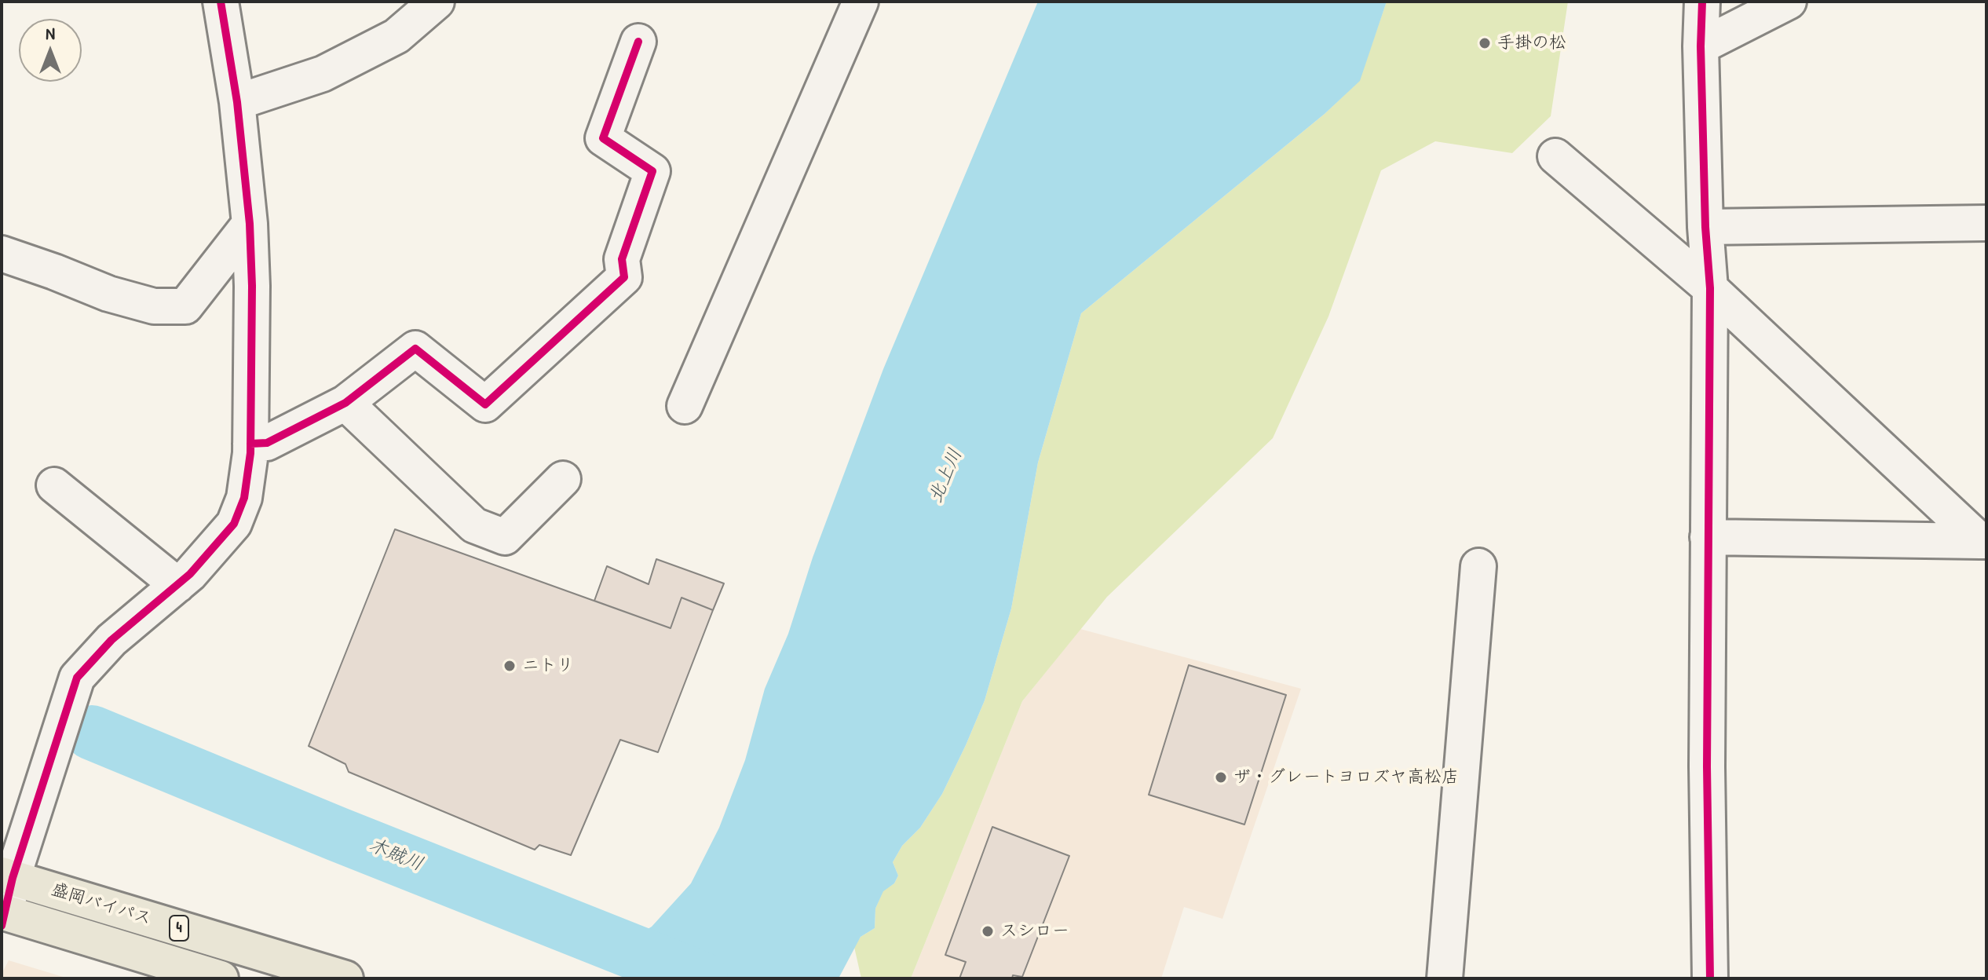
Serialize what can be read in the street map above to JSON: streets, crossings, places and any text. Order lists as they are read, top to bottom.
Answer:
{
  "streets": {
    "highway": ["盛岡バイパス", "4"]
  },
  "water": ["北上川", "木賊川"],
  "places": [
    "手掛の松",
    "ニトリ",
    "ザ・グレートヨロズヤ高松店",
    "スシロー"
  ],
  "north": "top"
}
